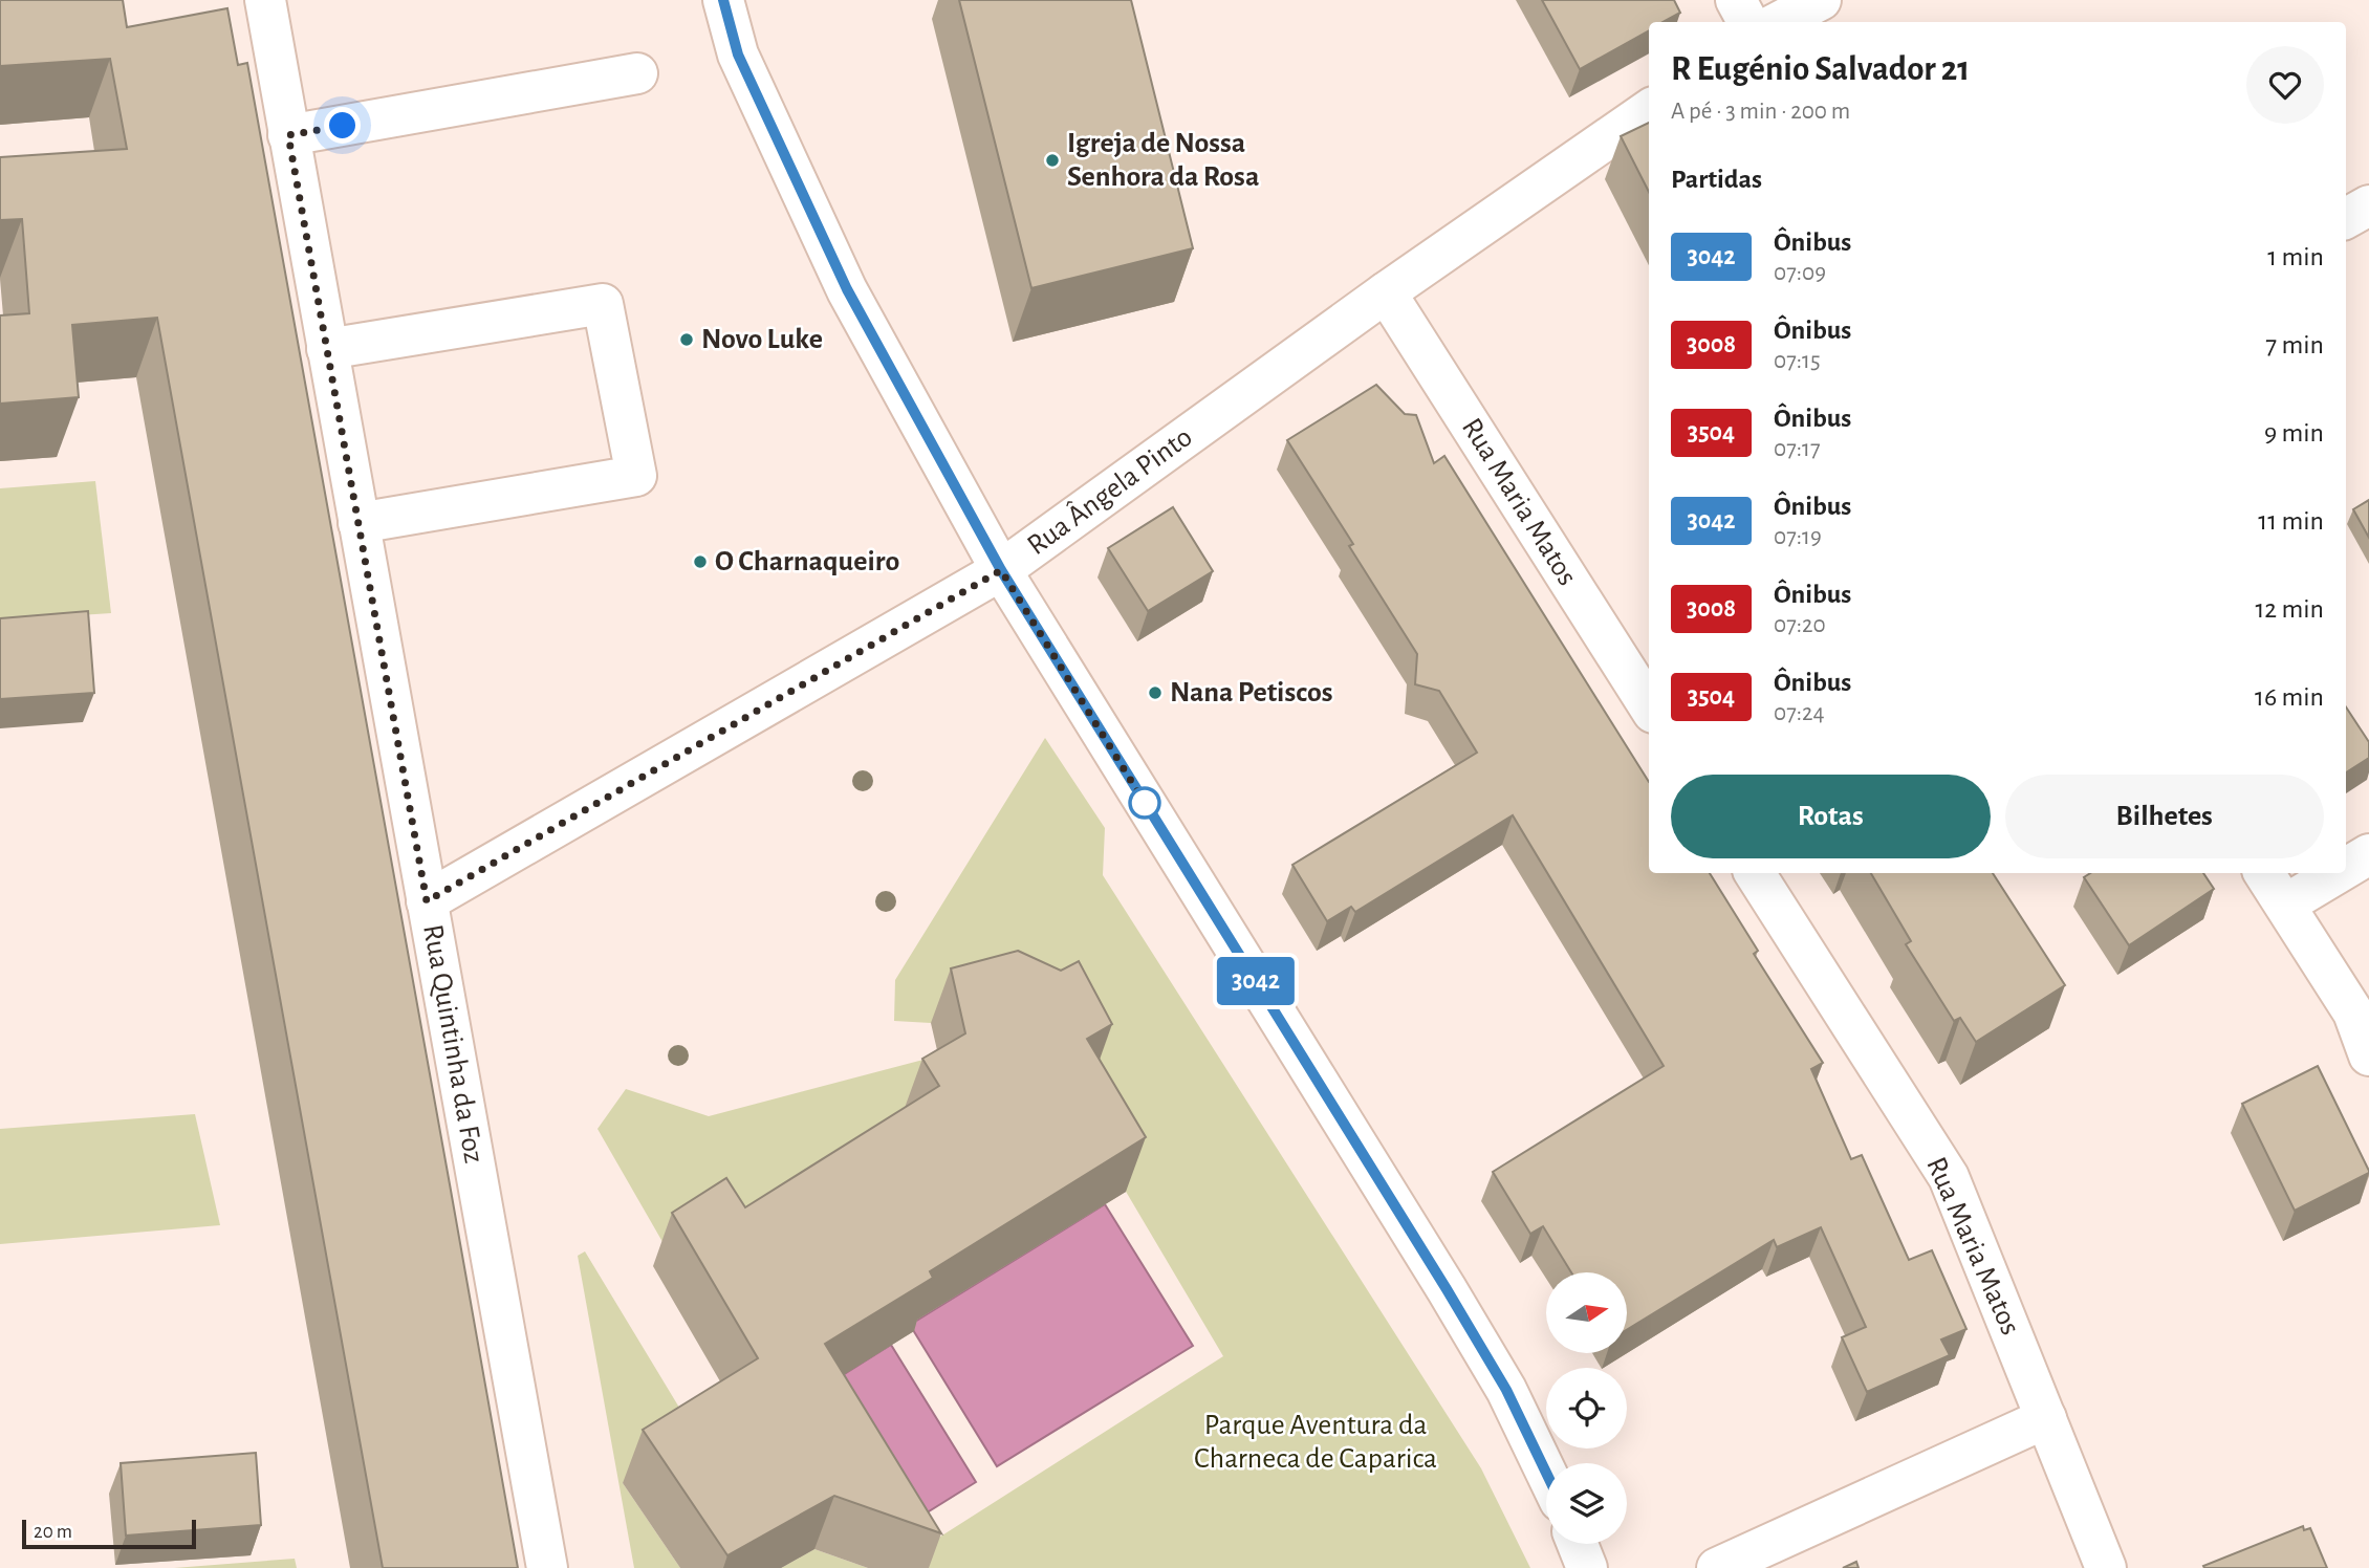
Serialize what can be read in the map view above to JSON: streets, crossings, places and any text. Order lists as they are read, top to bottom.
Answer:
{
  "streets": {
    "street": ["Rua Ângela Pinto", "Rua Maria Matos", "Rua Quintinha da Foz"]
  },
  "crossings": [
    ["Rua Ângela Pinto", "Rua Maria Matos"],
    ["Rua Ângela Pinto", "Rua Quintinha da Foz"]
  ],
  "parks": ["Parque Aventura da Charneca de Caparica"],
  "places": [
    "Igreja de Nossa Senhora da Rosa",
    "Novo Luke",
    "O Charnaqueiro",
    "Nana Petiscos"
  ],
  "lines": ["bus line 3042"],
  "scale_bar": "20 m",
  "north": "right",
  "page": {
    "on_map": "3042",
    "heading": [
      ["R Eugénio Salvador 21", "A pé · 3 min · 200 m"],
      "Partidas"
    ],
    "list": [
      {
        "mark": "3042",
        "name": "Ônibus",
        "note": "07:09",
        "value": "1 min"
      },
      {
        "mark": "3008",
        "name": "Ônibus",
        "note": "07:15",
        "value": "7 min"
      },
      {
        "mark": "3504",
        "name": "Ônibus",
        "note": "07:17",
        "value": "9 min"
      },
      {
        "mark": "3042",
        "name": "Ônibus",
        "note": "07:19",
        "value": "11 min"
      },
      {
        "mark": "3008",
        "name": "Ônibus",
        "note": "07:20",
        "value": "12 min"
      },
      {
        "mark": "3504",
        "name": "Ônibus",
        "note": "07:24",
        "value": "16 min"
      }
    ],
    "buttons": ["Rotas", "Bilhetes"],
    "scale": "20 m"
  }
}
